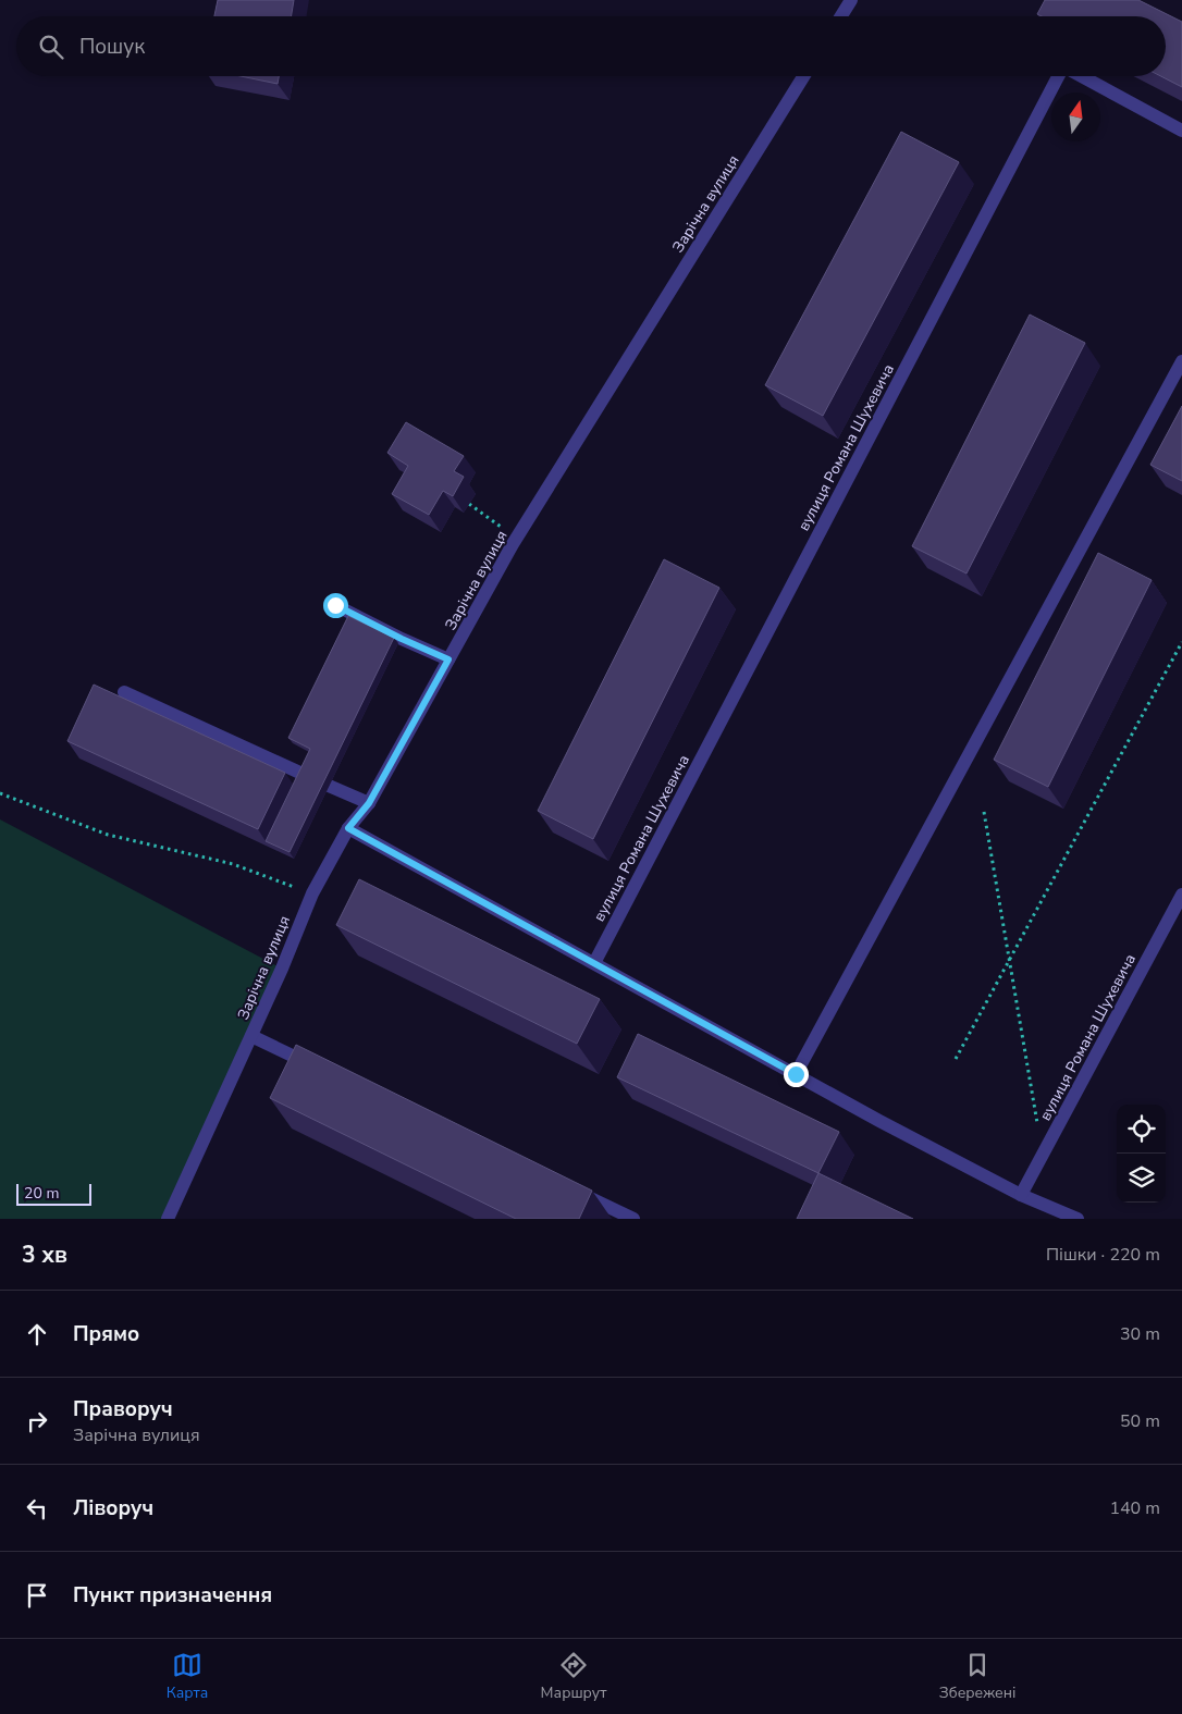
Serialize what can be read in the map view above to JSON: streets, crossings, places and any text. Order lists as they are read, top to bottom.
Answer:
{
  "streets": {
    "street": ["Зарічна вулиця", "вулиця Романа Шухевича"]
  },
  "scale_bar": "20 m",
  "north": "top",
  "page": {
    "search": "Пошук",
    "scale": "20 m",
    "heading": ["3 хв", "Пішки · 220 m"],
    "list": [
      ["Прямо", "30 m"],
      ["Праворуч", "Зарічна вулиця", "50 m"],
      ["Ліворуч", "140 m"],
      "Пункт призначення"
    ],
    "nav": ["Карта", "Маршрут", "Збережені"]
  }
}
